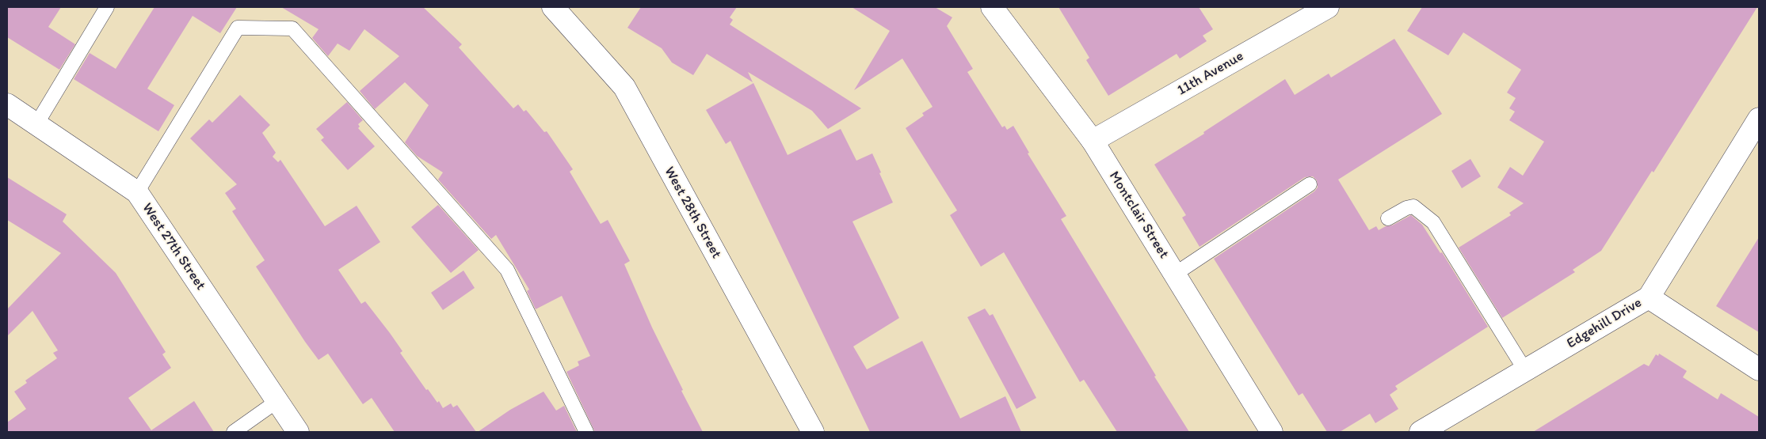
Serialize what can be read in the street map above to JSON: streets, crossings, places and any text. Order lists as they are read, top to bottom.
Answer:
{
  "streets": {
    "street": [
      "11th Avenue",
      "West 28th Street",
      "Montclair Street",
      "West 27th Street",
      "Edgehill Drive"
    ]
  },
  "crossings": [
    ["11th Avenue", "Montclair Street"]
  ]
}
